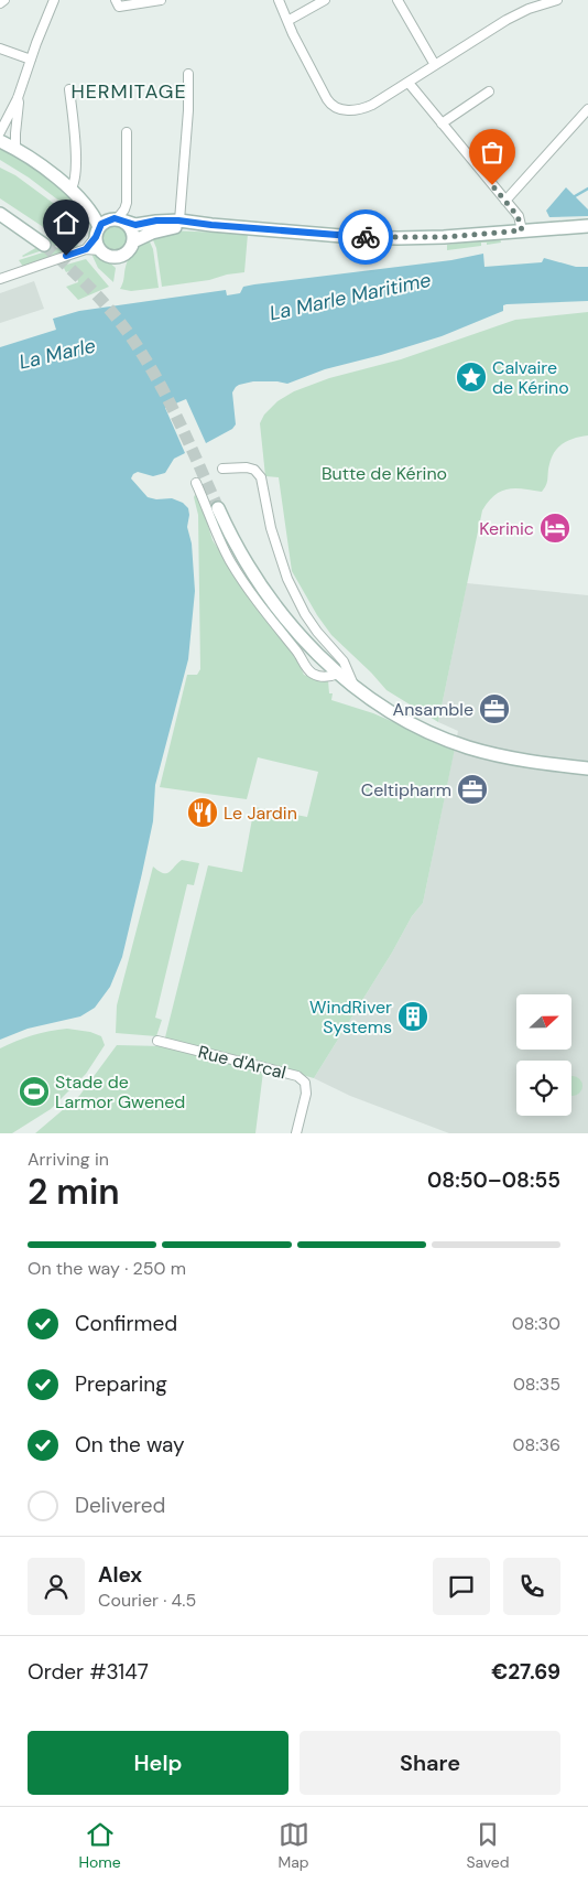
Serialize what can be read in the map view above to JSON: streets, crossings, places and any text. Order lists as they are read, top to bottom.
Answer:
{
  "streets": {
    "street": ["Rue d'Arcal"]
  },
  "districts": ["HERMITAGE"],
  "water": ["La Marle Maritime", "La Marle"],
  "parks": ["Butte de Kérino"],
  "places": {
    "place": ["Calvaire de Kérino"],
    "hotel": ["Kerinic"],
    "office": ["Ansamble", "Celtipharm"],
    "restaurant": ["Le Jardin"],
    "building": ["WindRiver Systems"],
    "sports": ["Stade de Larmor Gwened"]
  },
  "north": "right",
  "page": {
    "heading": ["2 min", "Arriving in", "08:50–08:55"],
    "panel": [
      "Alex",
      "Courier · 4.5",
      "Order #3147",
      "€27.69"
    ],
    "bar": "On the way · 250 m",
    "list": [
      ["Confirmed", "08:30"],
      ["Preparing", "08:35"],
      ["On the way", "08:36"],
      "Delivered"
    ],
    "buttons": ["Help", "Share"],
    "tabs": ["Home", "Map", "Saved"]
  }
}
